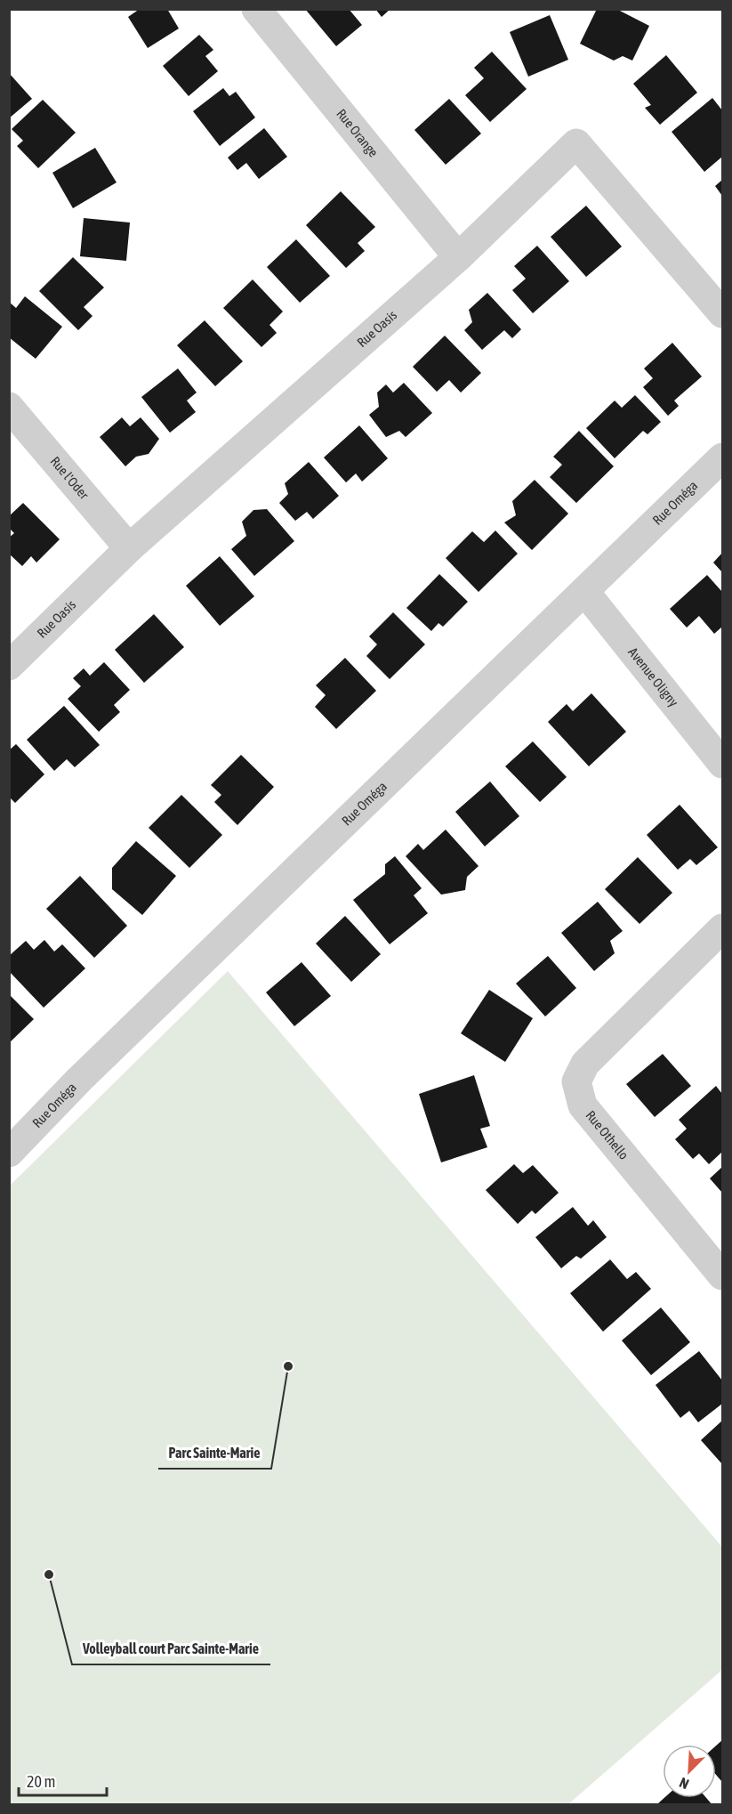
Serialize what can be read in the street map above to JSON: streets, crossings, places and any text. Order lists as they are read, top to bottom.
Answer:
{
  "streets": {
    "street": [
      "Rue Orange",
      "Rue Oasis",
      "Rue l'Oder",
      "Rue Oméga",
      "Avenue Oligny",
      "Rue Othello"
    ]
  },
  "crossings": [
    ["Rue Orange", "Rue Oasis"],
    ["Rue Oasis", "Rue l'Oder"],
    ["Rue Oméga", "Avenue Oligny"]
  ],
  "places": ["Parc Sainte-Marie", "Volleyball court Parc Sainte-Marie"],
  "scale_bar": "20 m",
  "north": "bottom left"
}
